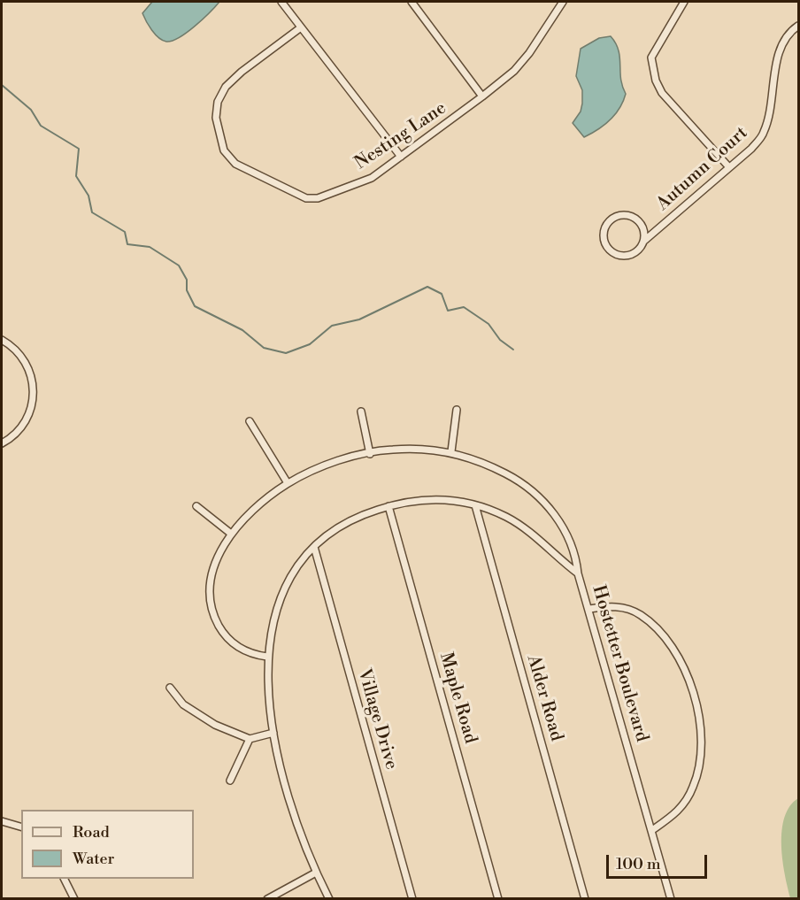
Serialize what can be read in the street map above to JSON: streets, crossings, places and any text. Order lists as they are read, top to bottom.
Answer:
{
  "streets": {
    "street": [
      "Nesting Lane",
      "Autumn Court",
      "Hostetter Boulevard",
      "Maple Road",
      "Alder Road",
      "Village Drive"
    ]
  },
  "crossings": [
    ["Hostetter Boulevard", "Maple Road"],
    ["Hostetter Boulevard", "Alder Road"],
    ["Hostetter Boulevard", "Village Drive"]
  ],
  "legend": ["Road", "Water"],
  "scale_bar": "100 m"
}
